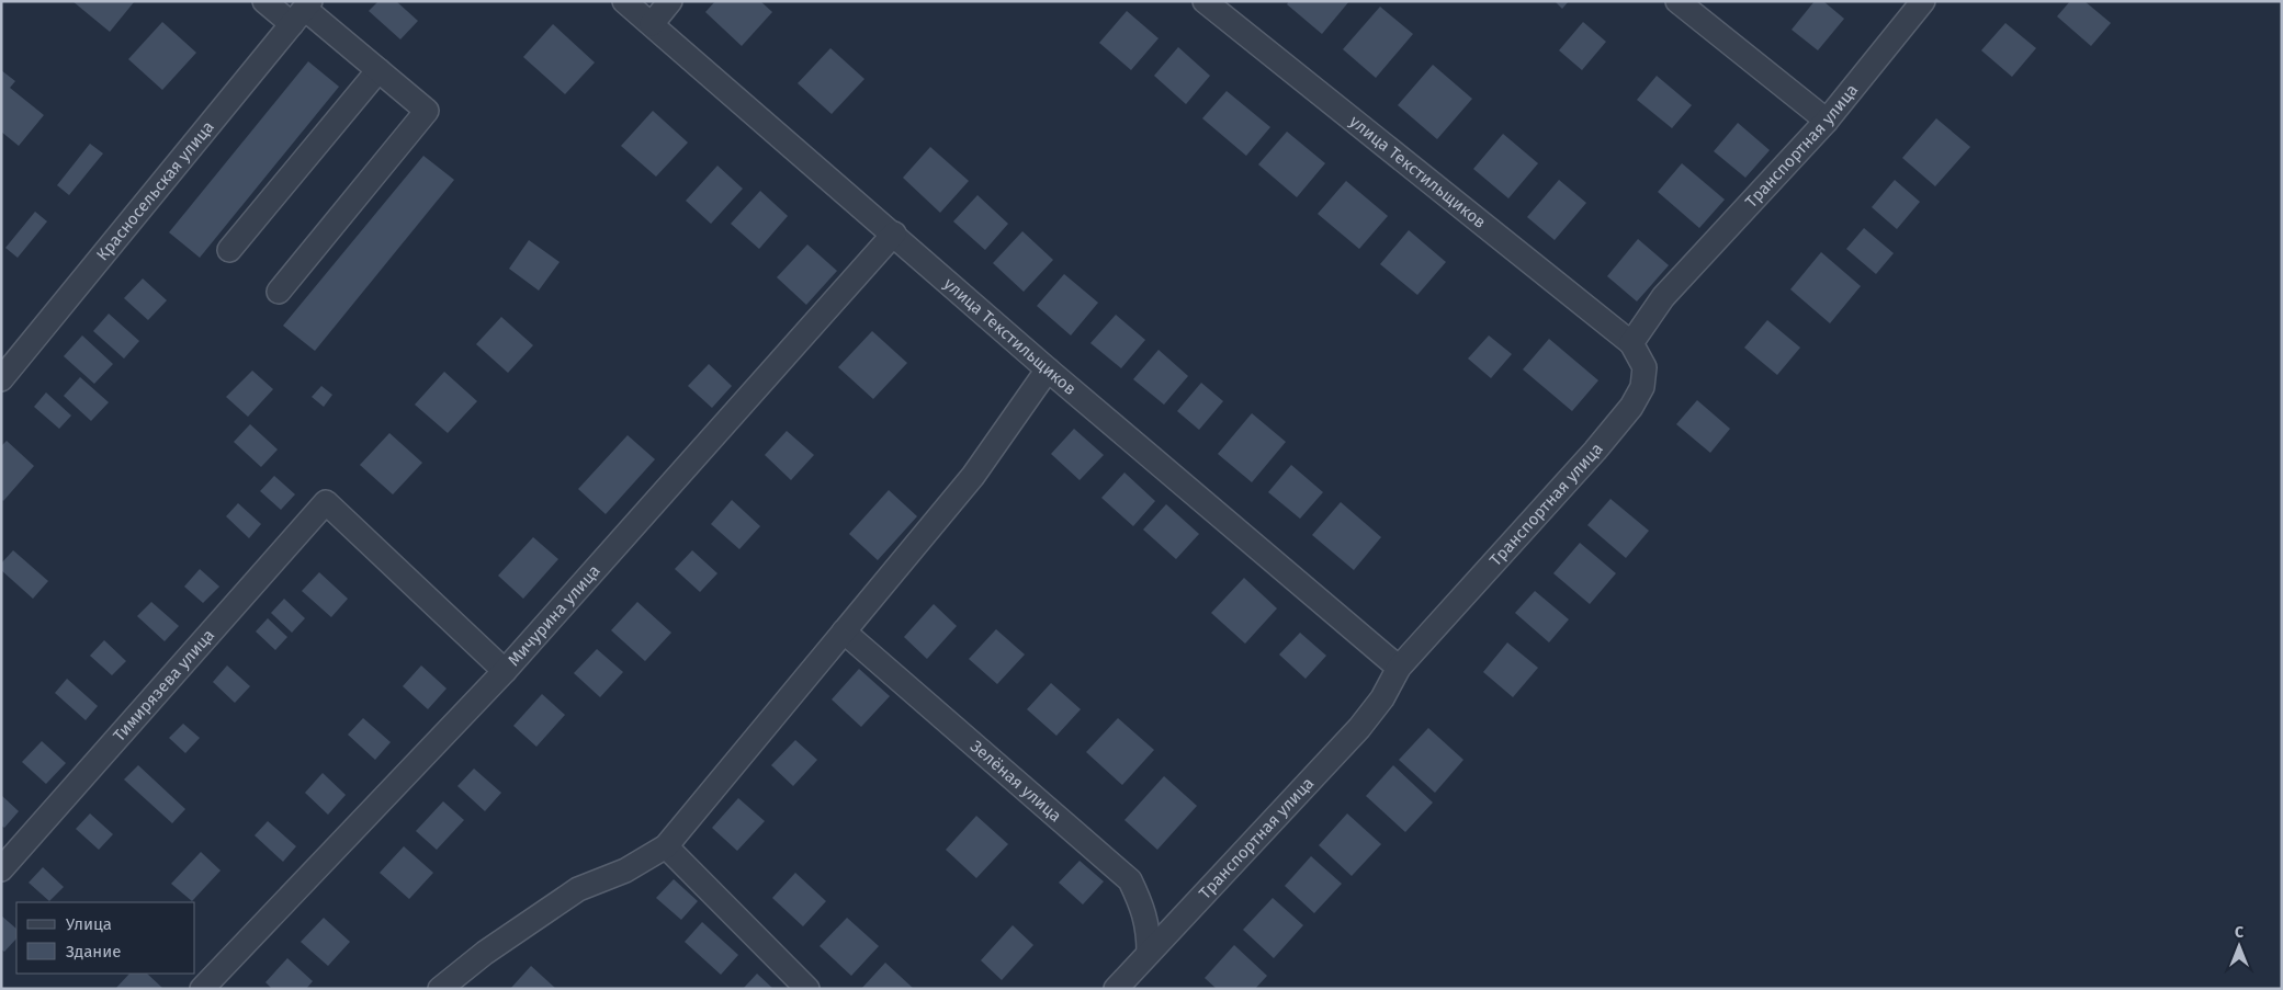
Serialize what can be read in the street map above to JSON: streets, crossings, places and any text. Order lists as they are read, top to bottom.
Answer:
{
  "streets": {
    "street": [
      "Транспортная улица",
      "улица Текстильщиков",
      "Красносельская улица",
      "Мичурина улица",
      "Тимирязева улица",
      "Зелёная улица"
    ]
  },
  "crossings": [
    ["Транспортная улица", "улица Текстильщиков"],
    ["Транспортная улица", "Зелёная улица"],
    ["улица Текстильщиков", "Мичурина улица"],
    ["Мичурина улица", "Тимирязева улица"]
  ],
  "legend": ["Улица", "Здание"],
  "north": "top"
}
